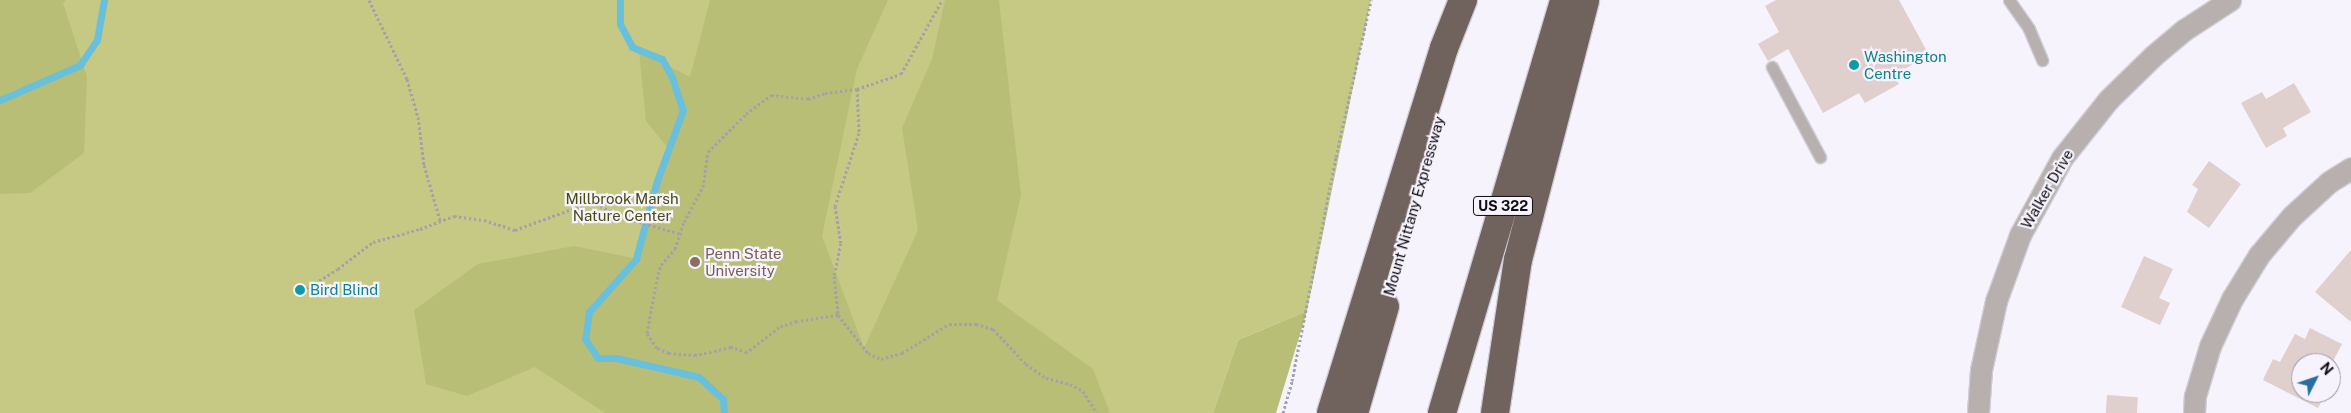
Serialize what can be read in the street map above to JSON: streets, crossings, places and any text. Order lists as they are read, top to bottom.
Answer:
{
  "streets": {
    "highway": ["Mount Nittany Expressway", "US 322"],
    "street": ["Walker Drive"]
  },
  "parks": ["Millbrook Marsh Nature Center"],
  "places": ["Washington Centre", "Penn State University", "Bird Blind"],
  "north": "top right"
}
